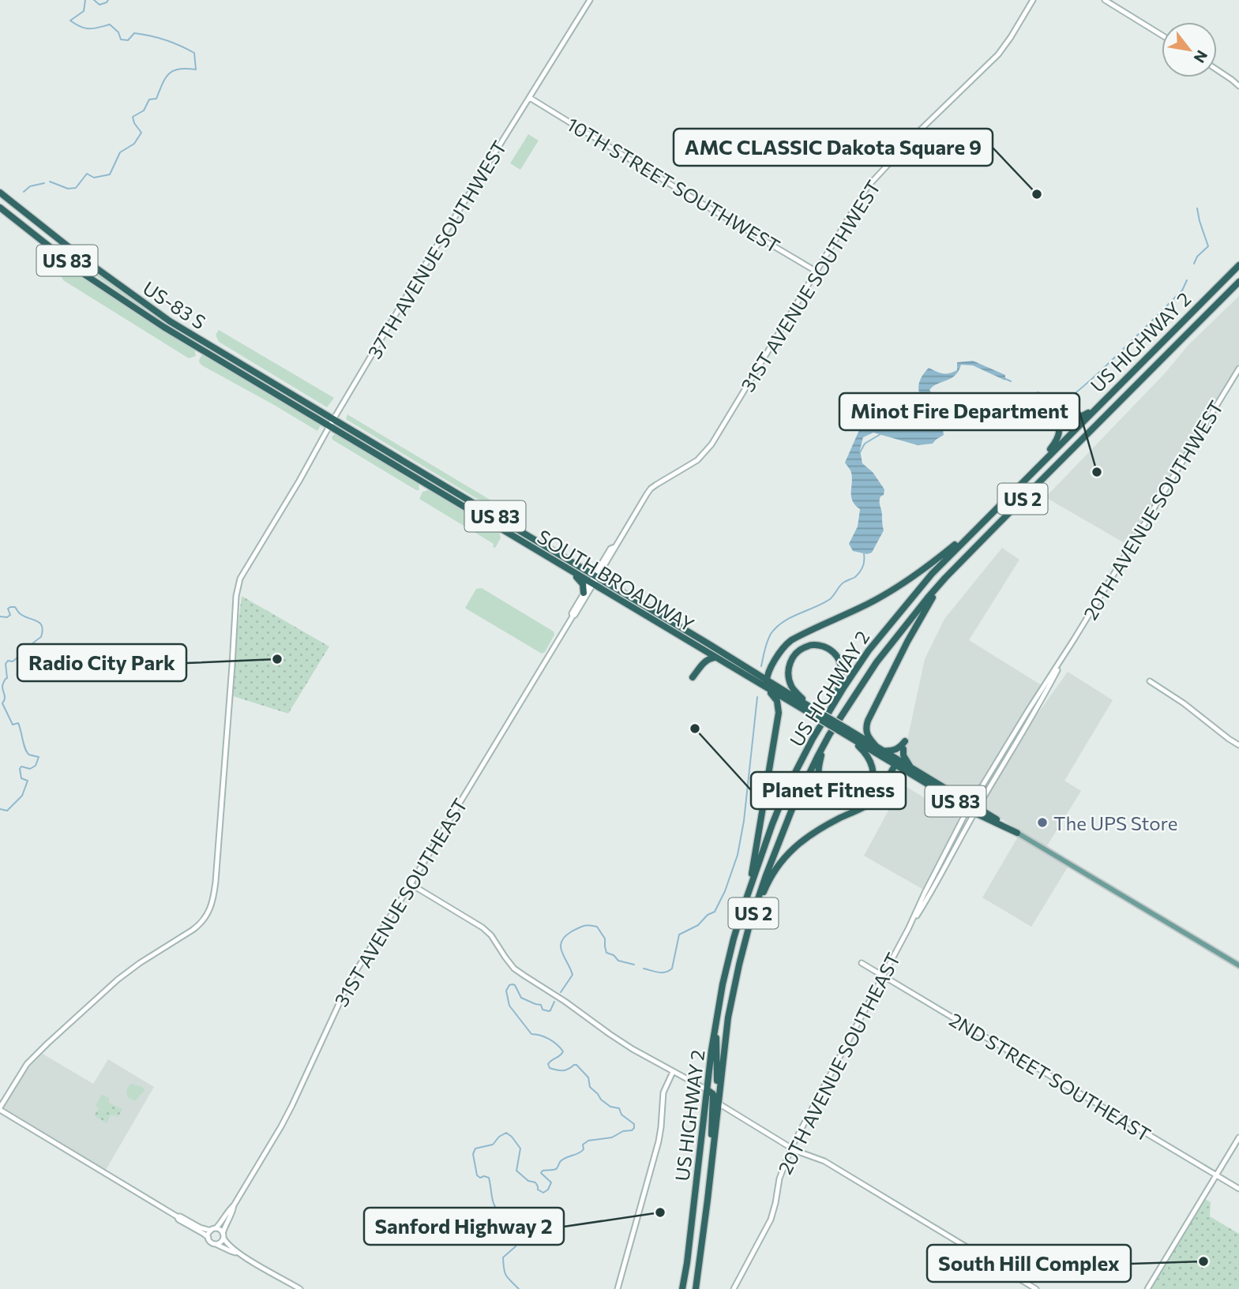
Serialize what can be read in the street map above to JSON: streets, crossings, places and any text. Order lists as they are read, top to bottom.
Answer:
{
  "streets": {
    "highway": [
      "US 83",
      "US-83 S",
      "US HIGHWAY 2",
      "US 2",
      "SOUTH BROADWAY"
    ],
    "street": [
      "10TH STREET SOUTHWEST",
      "37TH AVENUE SOUTHWEST",
      "31ST AVENUE SOUTHWEST",
      "20TH AVENUE SOUTHWEST",
      "31ST AVENUE SOUTHEAST",
      "20TH AVENUE SOUTHEAST",
      "2ND STREET SOUTHEAST"
    ]
  },
  "crossings": [
    ["10TH STREET SOUTHWEST", "37TH AVENUE SOUTHWEST"],
    ["10TH STREET SOUTHWEST", "31ST AVENUE SOUTHWEST"],
    ["37TH AVENUE SOUTHWEST", "SOUTH BROADWAY"],
    ["US 83", "SOUTH BROADWAY"],
    ["31ST AVENUE SOUTHWEST", "SOUTH BROADWAY"],
    ["31ST AVENUE SOUTHWEST", "31ST AVENUE SOUTHEAST"],
    ["US-83 S", "SOUTH BROADWAY"],
    ["20TH AVENUE SOUTHWEST", "SOUTH BROADWAY"],
    ["20TH AVENUE SOUTHWEST", "20TH AVENUE SOUTHEAST"],
    ["20TH AVENUE SOUTHEAST", "2ND STREET SOUTHEAST"]
  ],
  "places": [
    "AMC CLASSIC Dakota Square 9",
    "Minot Fire Department",
    "Radio City Park",
    "Planet Fitness",
    "The UPS Store",
    "Sanford Highway 2",
    "South Hill Complex"
  ],
  "north": "bottom right"
}
